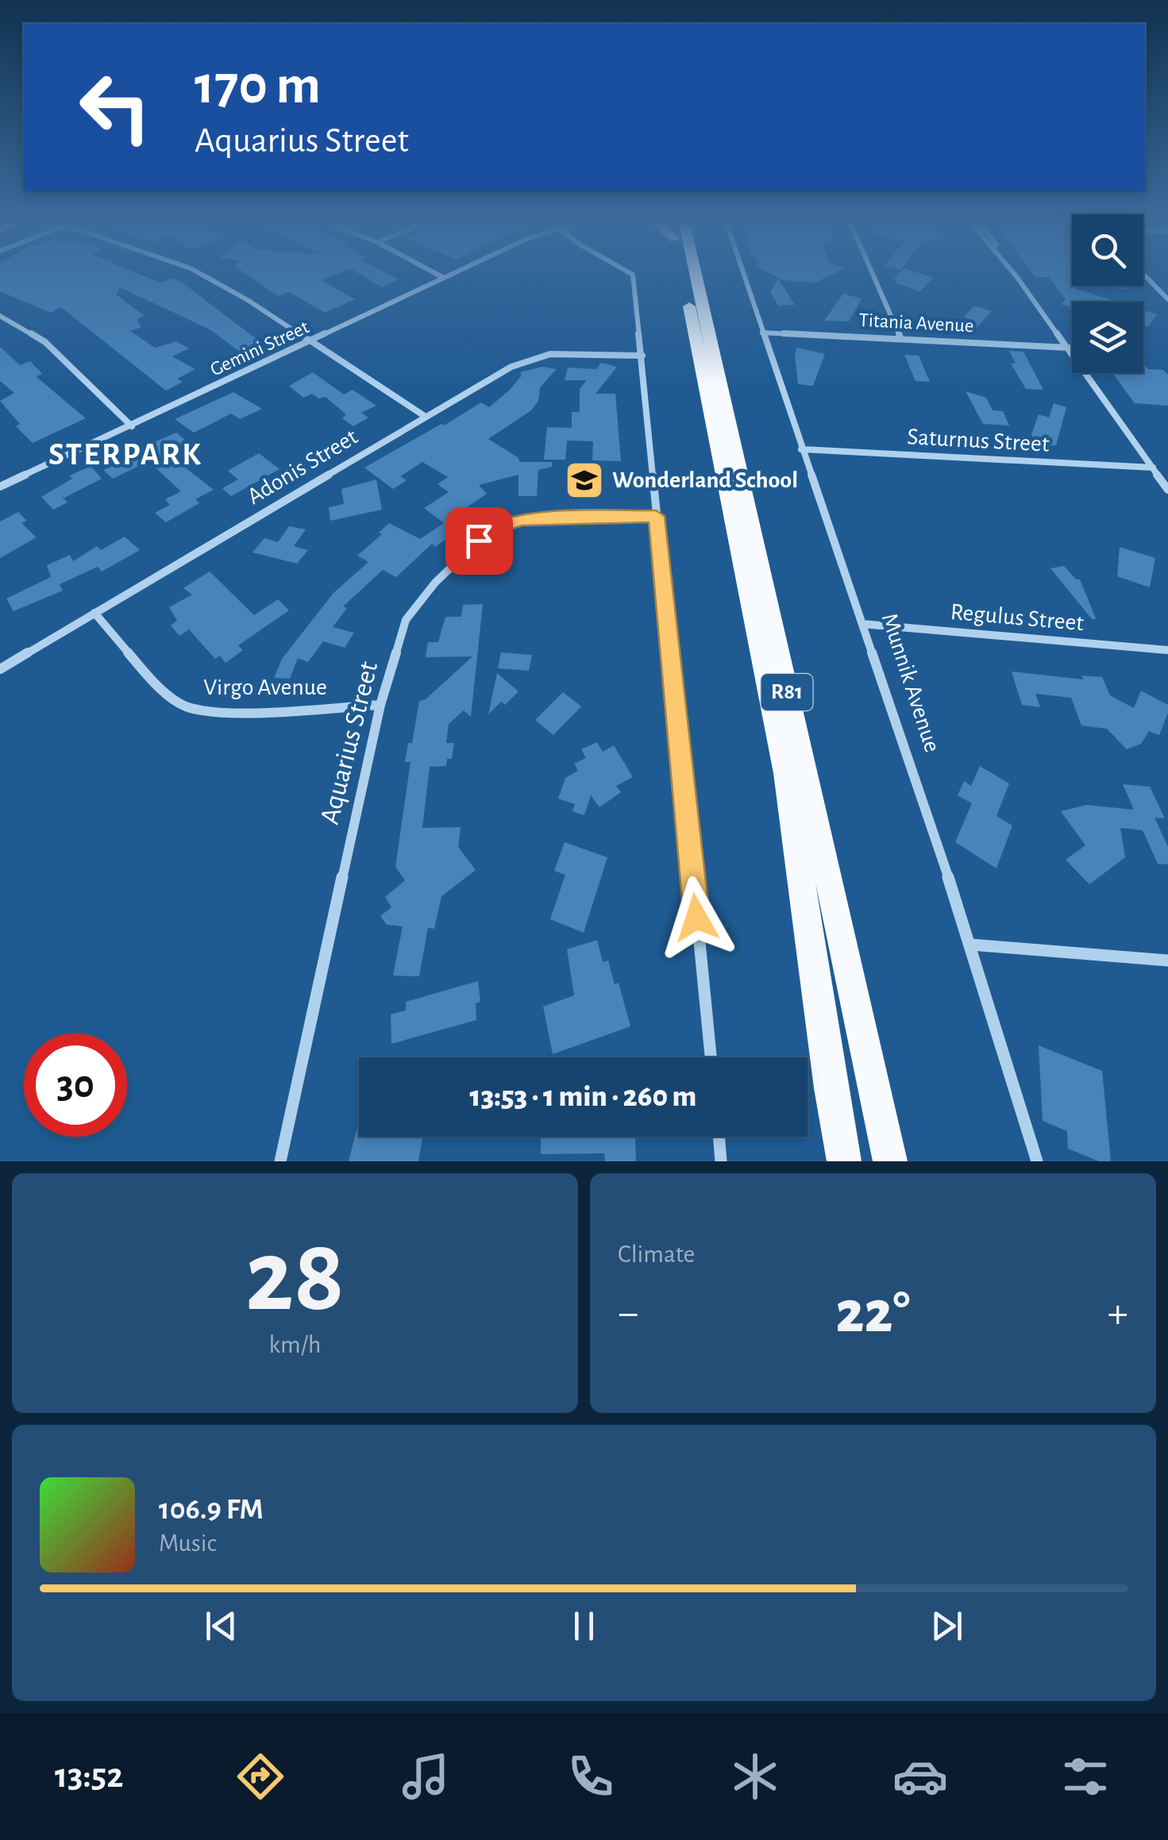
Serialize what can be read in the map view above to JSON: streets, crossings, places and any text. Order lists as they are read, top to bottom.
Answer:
{
  "streets": {
    "main road": ["R81"],
    "street": [
      "Titania Avenue",
      "Gemini Street",
      "Saturnus Street",
      "Adonis Street",
      "Regulus Street",
      "Munnik Avenue",
      "Virgo Avenue",
      "Aquarius Street"
    ]
  },
  "crossings": [
    ["Titania Avenue", "Munnik Avenue"],
    ["Saturnus Street", "Munnik Avenue"],
    ["Adonis Street", "Virgo Avenue"],
    ["Regulus Street", "Munnik Avenue"],
    ["Virgo Avenue", "Aquarius Street"]
  ],
  "districts": ["STERPARK"],
  "places": {
    "school or university": ["Wonderland School"]
  },
  "page": {
    "turn": ["170 m", "Aquarius Street"],
    "limit": "30",
    "trip": "13:53 · 1 min · 260 m",
    "tile": [
      ["28", "km/h"],
      "Climate"
    ],
    "heat": ["−", "22°", "+"],
    "song": ["106.9 FM", "Music"],
    "tabs": "13:52"
  }
}
